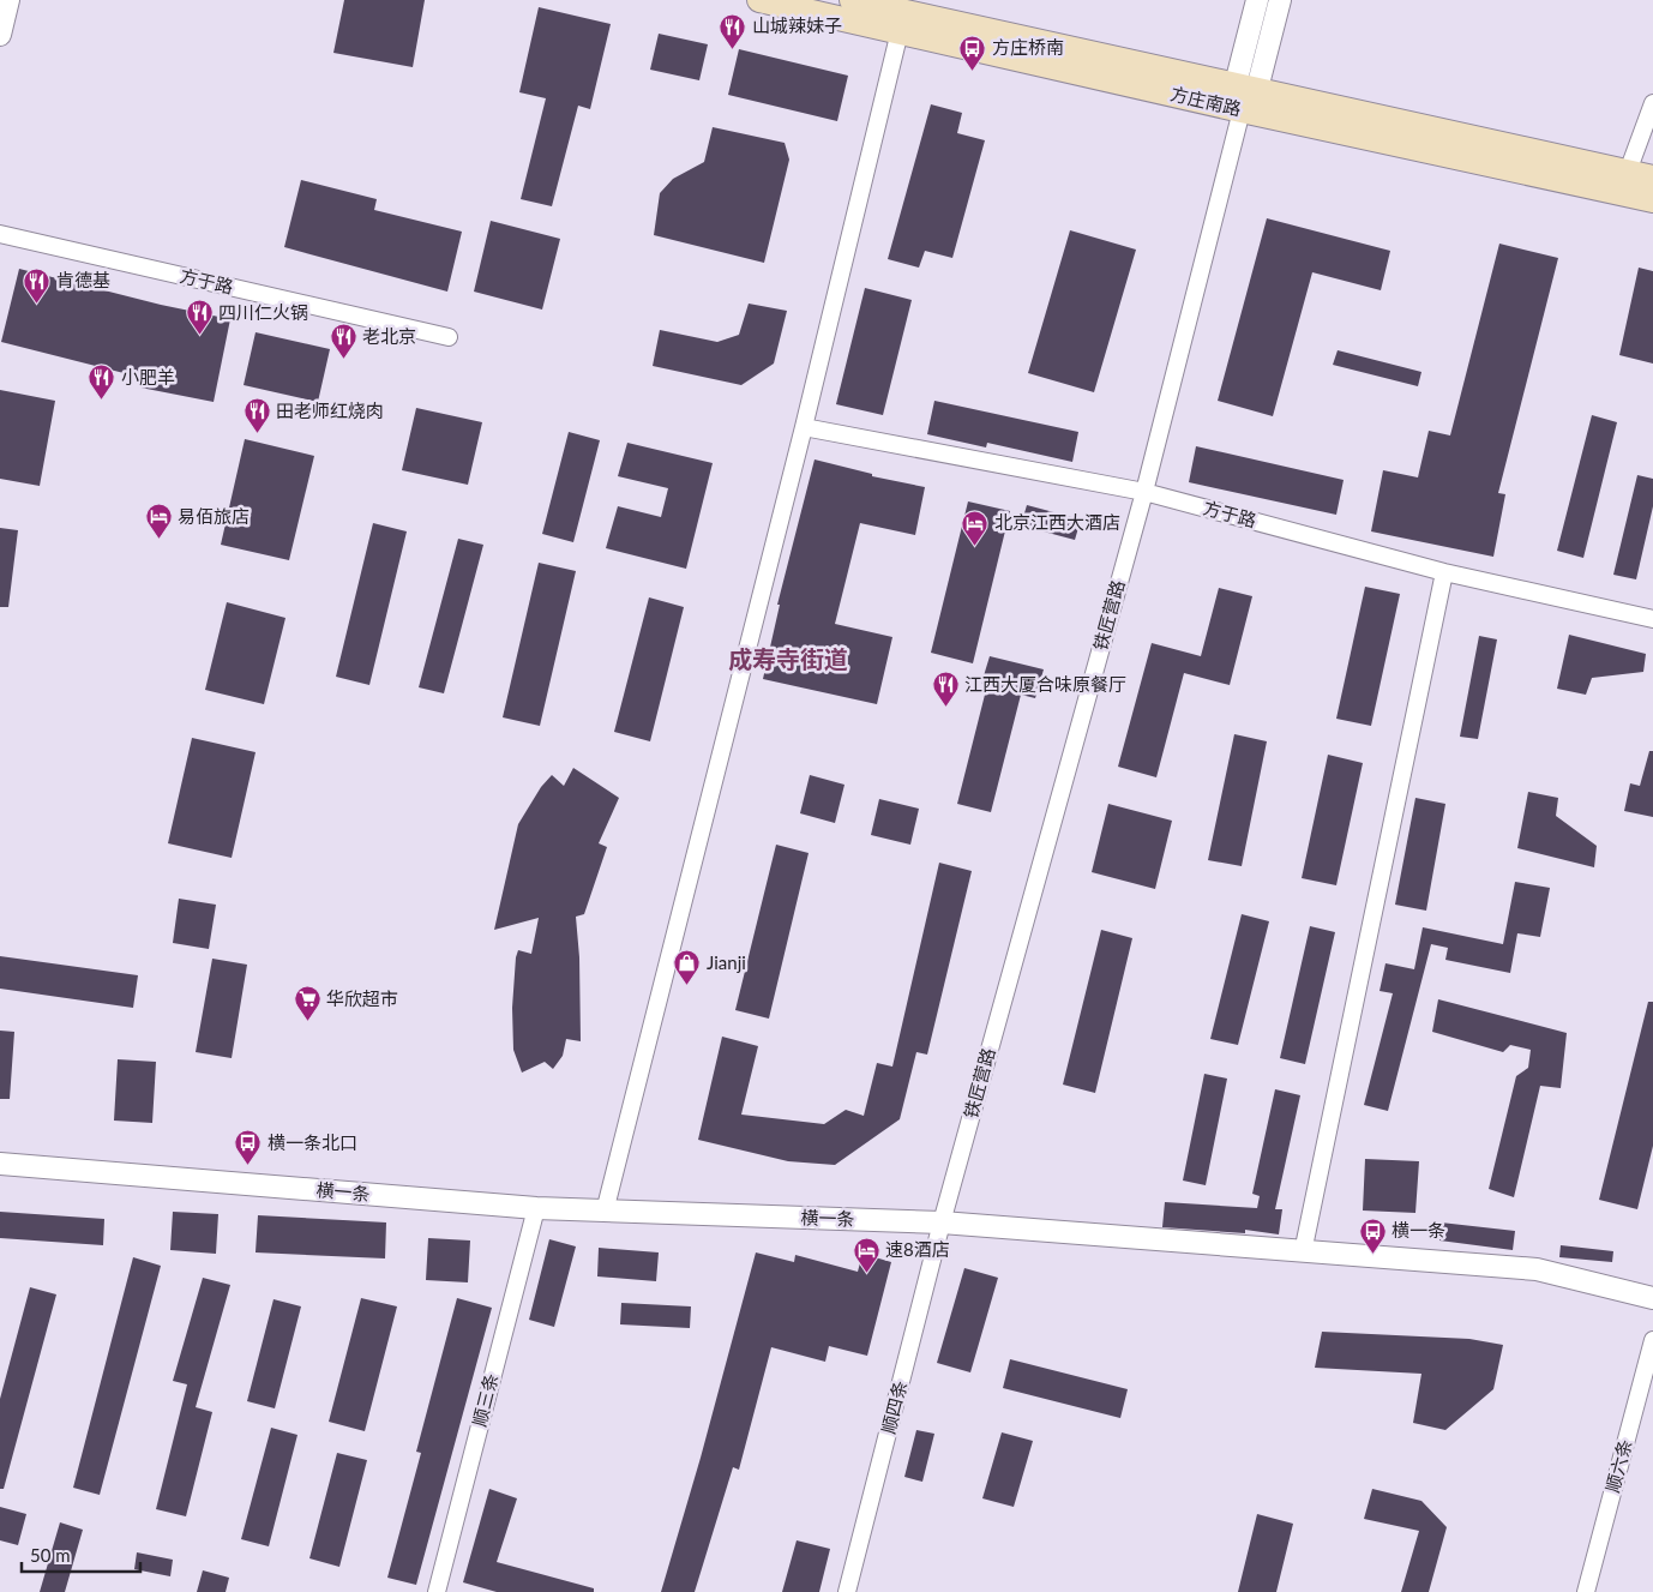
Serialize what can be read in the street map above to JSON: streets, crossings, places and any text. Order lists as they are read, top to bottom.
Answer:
{
  "streets": {
    "main road": ["方庄南路"],
    "street": [
      "方于路",
      "铁匠营路",
      "横一条",
      "顺三条",
      "顺四条",
      "顺六条"
    ]
  },
  "crossings": [
    ["方庄南路", "铁匠营路"],
    ["方于路", "铁匠营路"],
    ["铁匠营路", "横一条"],
    ["铁匠营路", "顺四条"],
    ["横一条", "顺三条"],
    ["横一条", "顺四条"]
  ],
  "districts": ["成寿寺街道"],
  "places": {
    "restaurant": [
      "山城辣妹子",
      "肯德基",
      "四川仁火锅",
      "老北京",
      "小肥羊",
      "田老师红烧肉",
      "江西大厦合味原餐厅"
    ],
    "bus stop": ["方庄桥南", "横一条北口", "横一条"],
    "hotel": ["易佰旅店", "北京江西大酒店", "速8酒店"],
    "shop": ["Jianji"],
    "supermarket": ["华欣超市"]
  },
  "scale_bar": "50 m"
}
